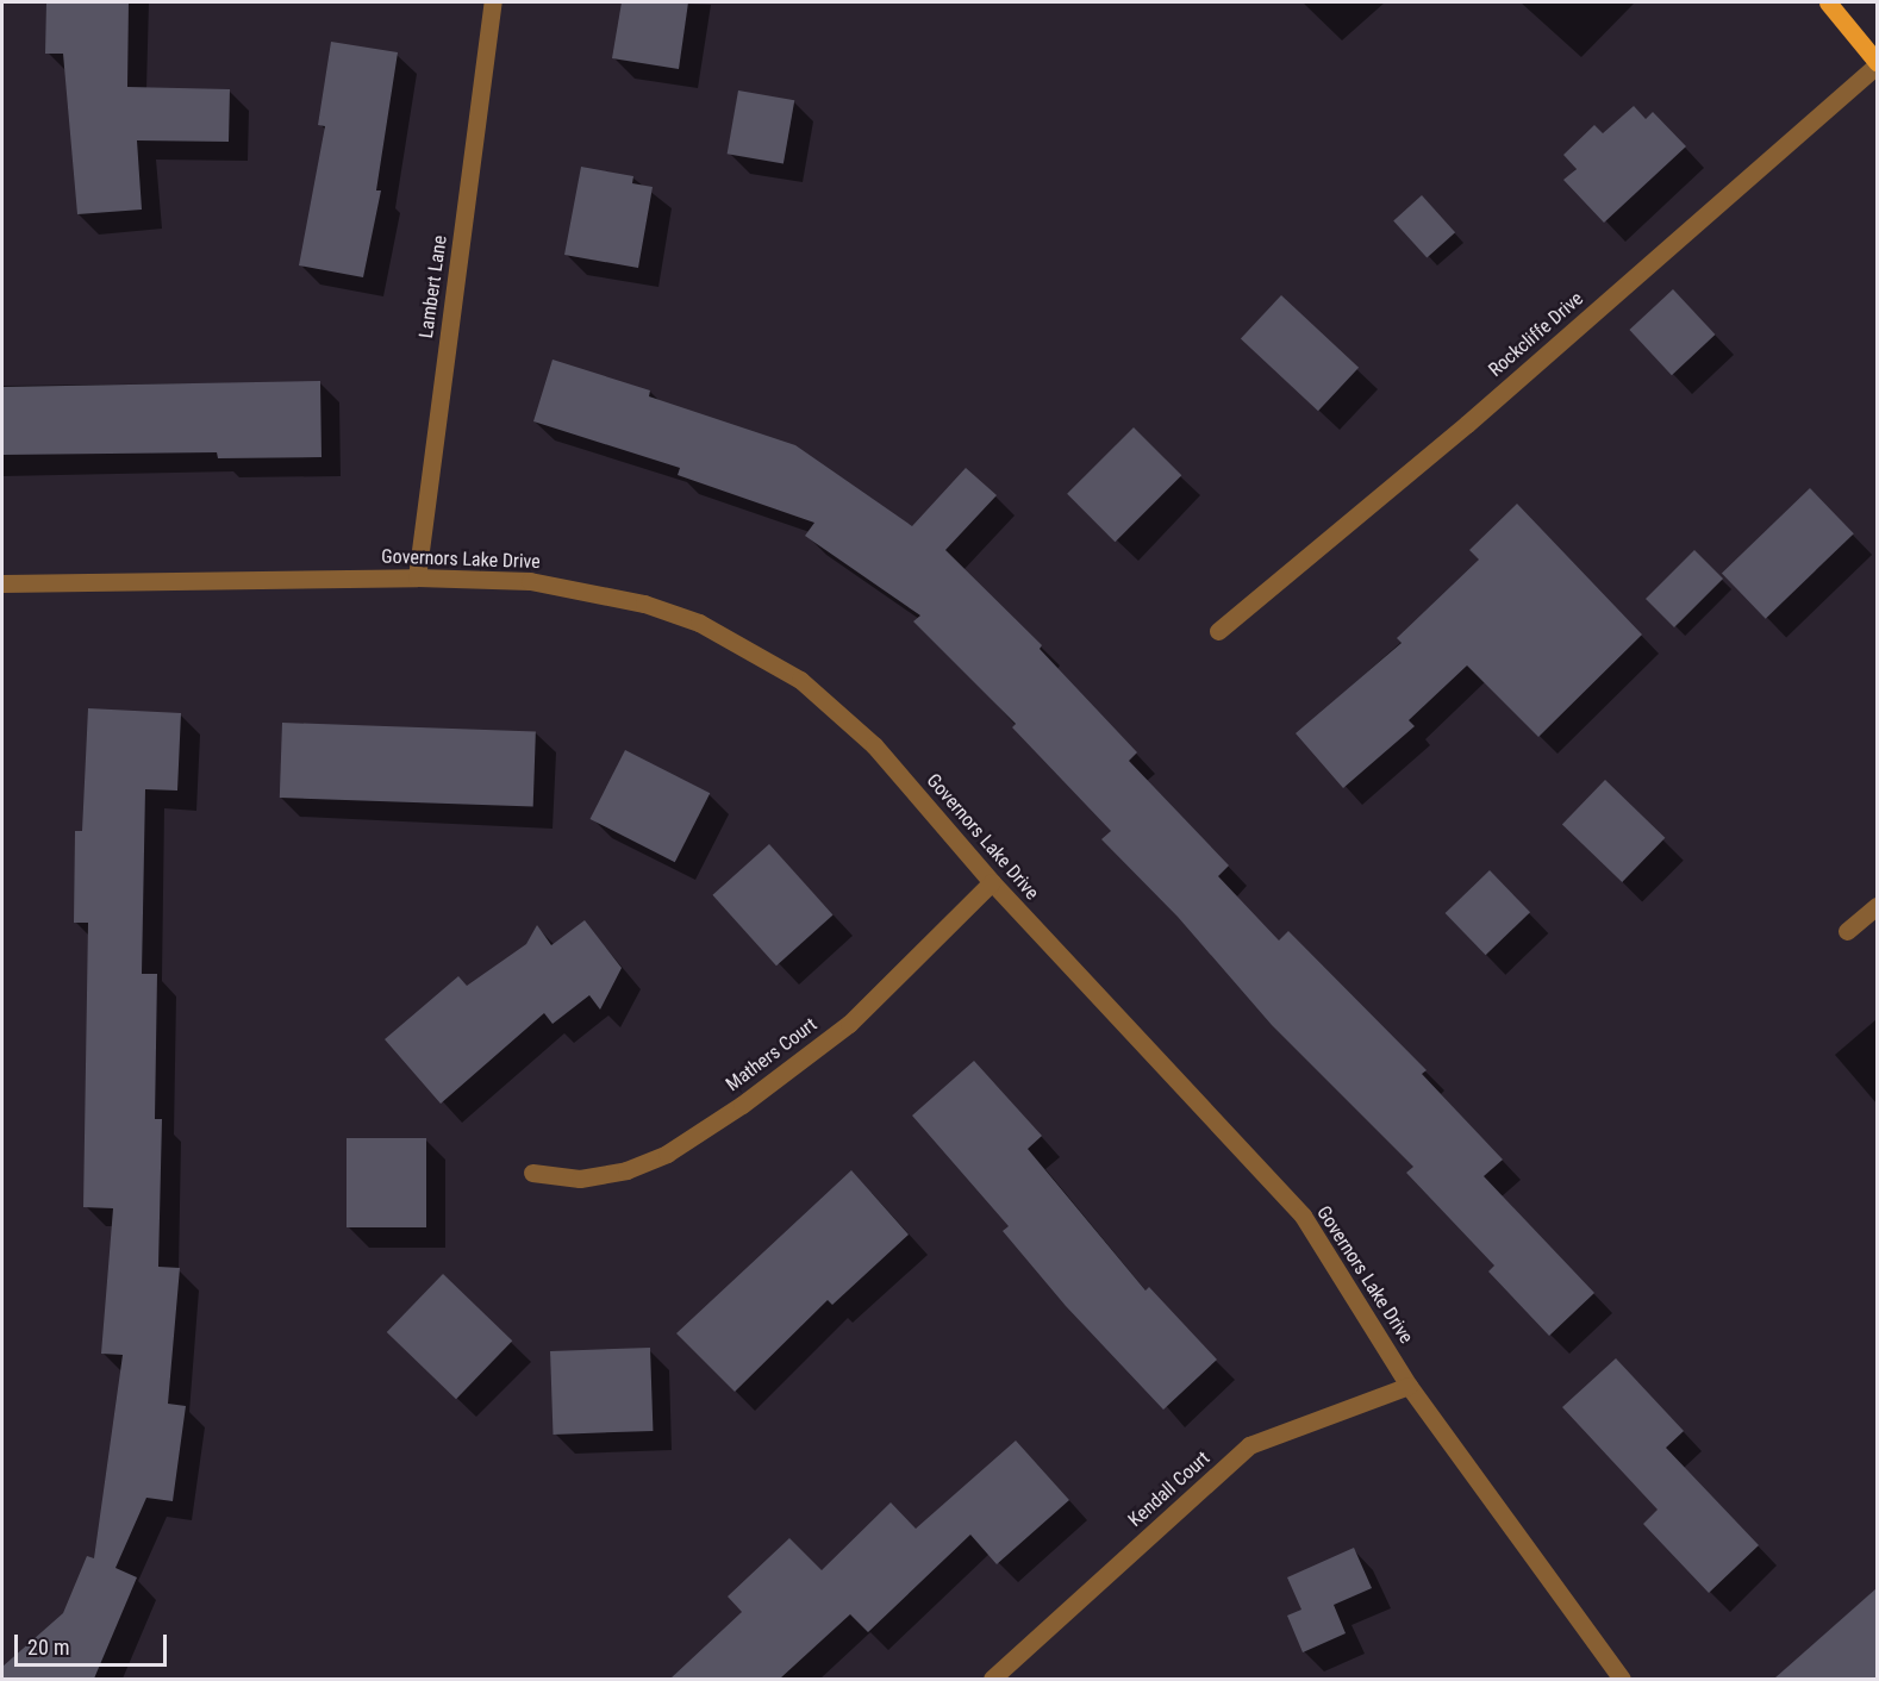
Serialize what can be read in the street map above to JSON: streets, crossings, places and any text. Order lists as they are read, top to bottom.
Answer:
{
  "streets": {
    "street": [
      "Lambert Lane",
      "Rockcliffe Drive",
      "Governors Lake Drive",
      "Mathers Court",
      "Kendall Court"
    ]
  },
  "crossings": [
    ["Lambert Lane", "Governors Lake Drive"],
    ["Governors Lake Drive", "Mathers Court"],
    ["Governors Lake Drive", "Kendall Court"]
  ],
  "scale_bar": "20 m"
}
